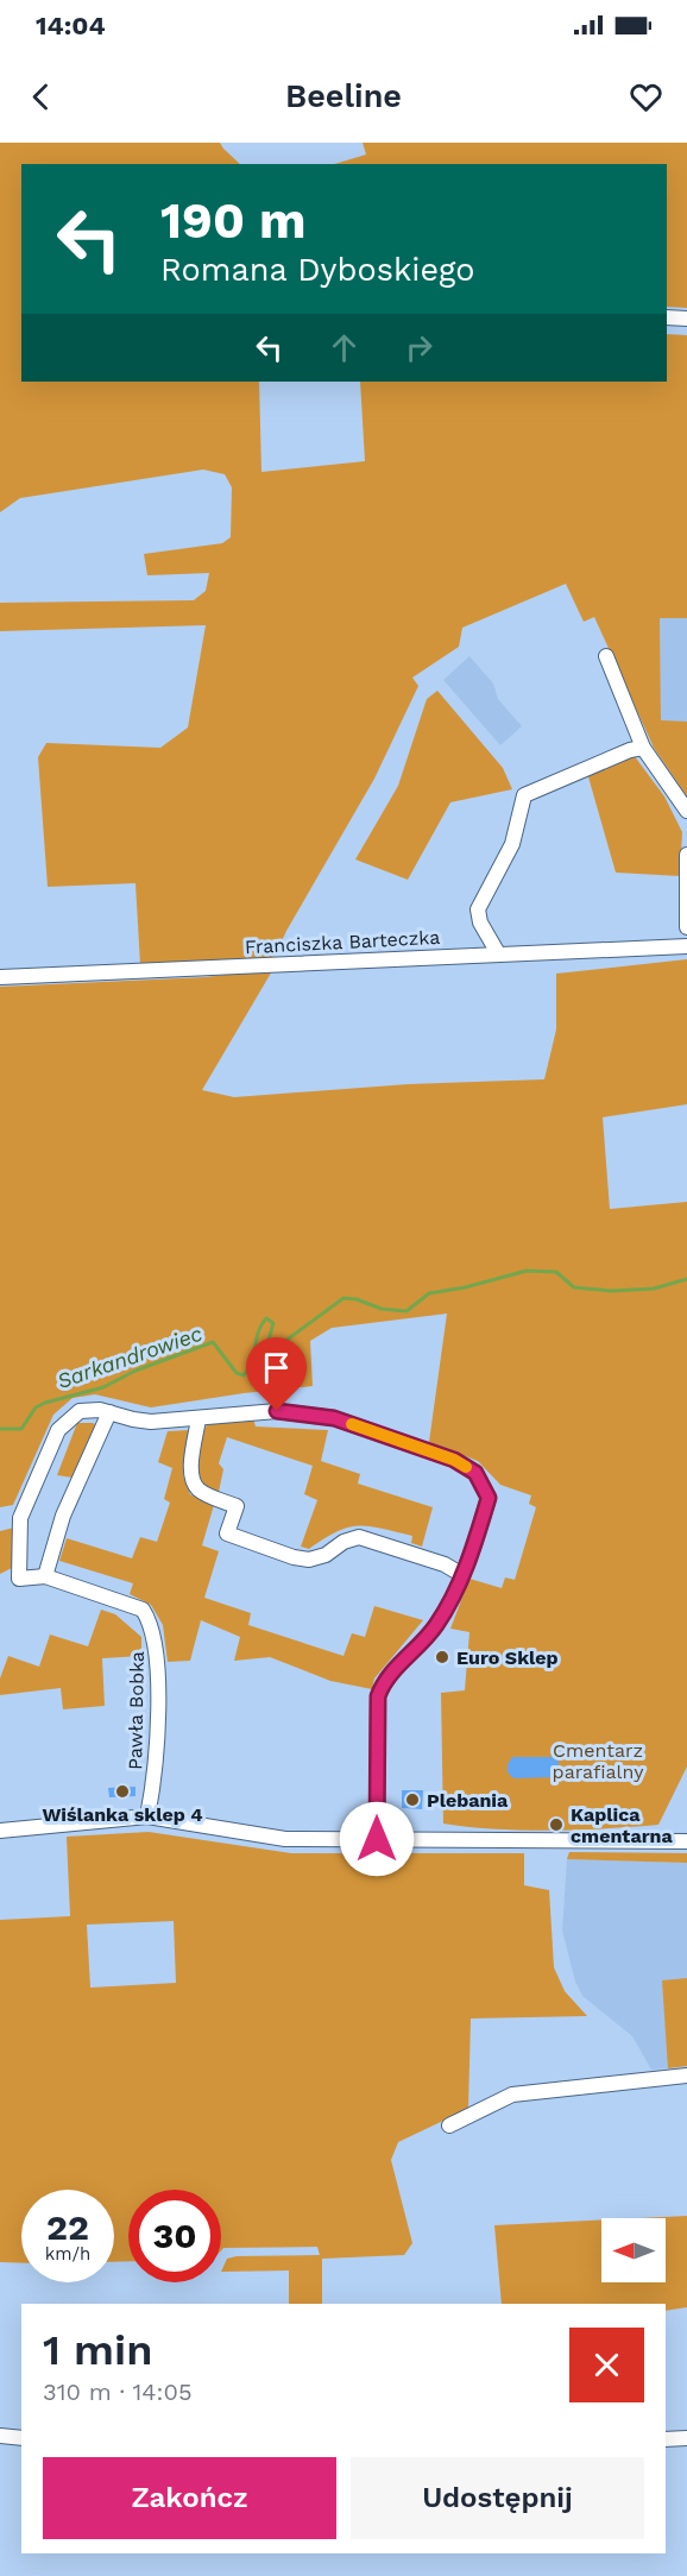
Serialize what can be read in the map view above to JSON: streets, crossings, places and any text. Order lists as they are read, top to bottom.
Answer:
{
  "streets": {
    "street": ["Franciszka Barteczka", "Pawła Bobka"]
  },
  "water": ["Sarkandrowiec"],
  "parks": ["Cmentarz parafialny"],
  "places": [
    "Euro Sklep",
    "Wiślanka sklep 4",
    "Plebania",
    "Kaplica cmentarna"
  ],
  "north": "left",
  "page": {
    "status": "14:04",
    "header": "Beeline",
    "turn": ["190 m", "Romana Dyboskiego"],
    "speed": "22 km/h",
    "limit": "30",
    "heading": ["1 min", "310 m · 14:05"],
    "buttons": ["Zakończ", "Udostępnij"]
  }
}
